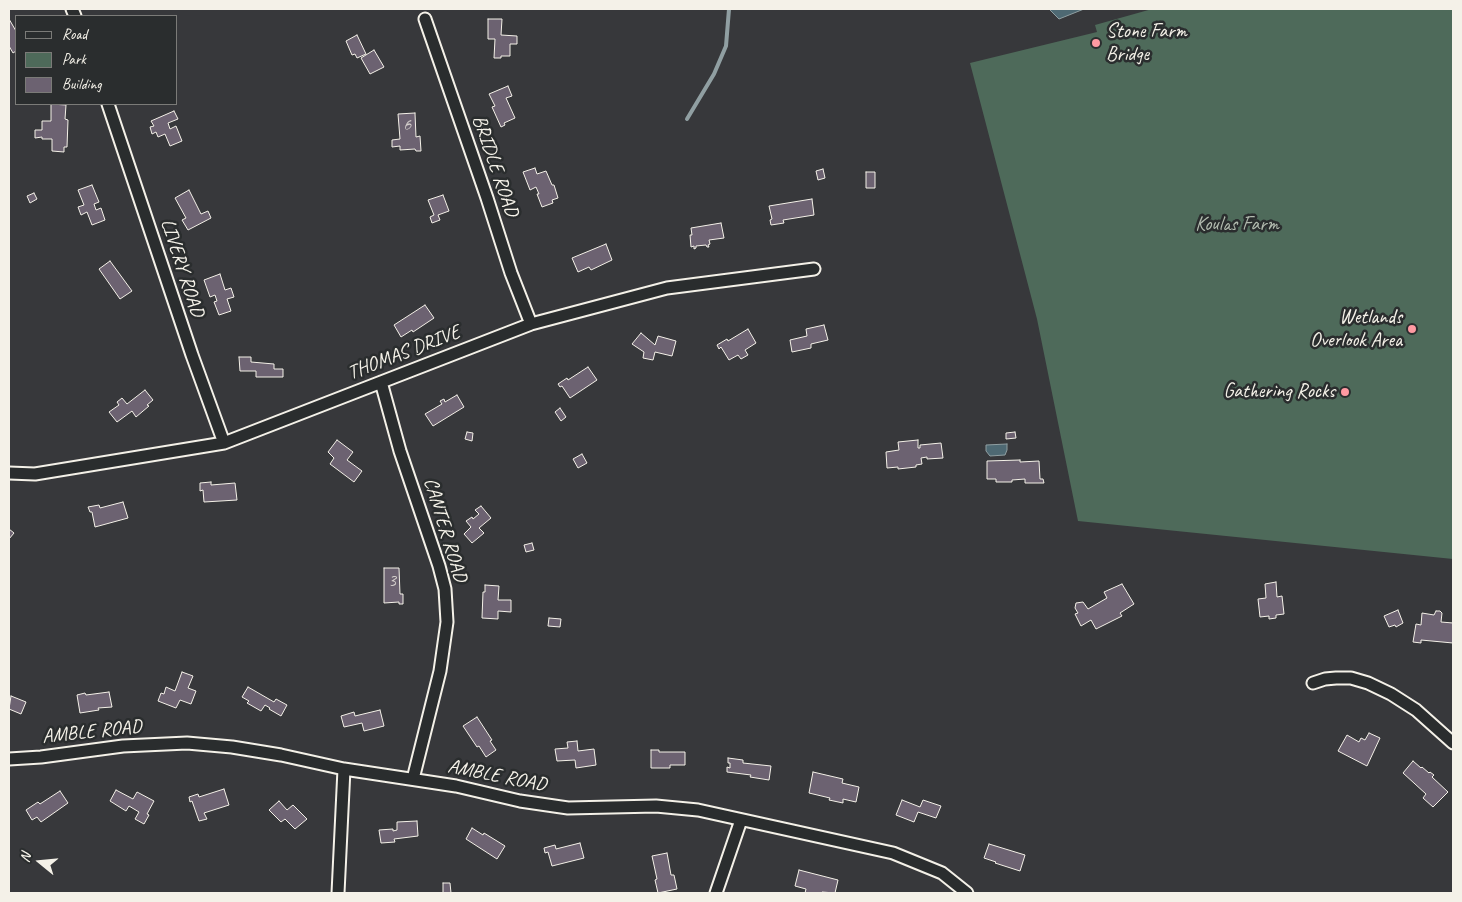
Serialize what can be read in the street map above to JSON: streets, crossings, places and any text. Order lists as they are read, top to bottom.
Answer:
{
  "streets": {
    "street": [
      "BRIDLE ROAD",
      "LIVERY ROAD",
      "THOMAS DRIVE",
      "CANTER ROAD",
      "AMBLE ROAD"
    ]
  },
  "crossings": [
    ["BRIDLE ROAD", "THOMAS DRIVE"],
    ["LIVERY ROAD", "THOMAS DRIVE"],
    ["THOMAS DRIVE", "CANTER ROAD"],
    ["CANTER ROAD", "AMBLE ROAD"]
  ],
  "parks": ["Koulas Farm"],
  "places": ["Stone Farm Bridge", "Wetlands Overlook Area", "Gathering Rocks"],
  "house_numbers": ["6", "3"],
  "legend": ["Road", "Park", "Building"],
  "north": "left"
}
